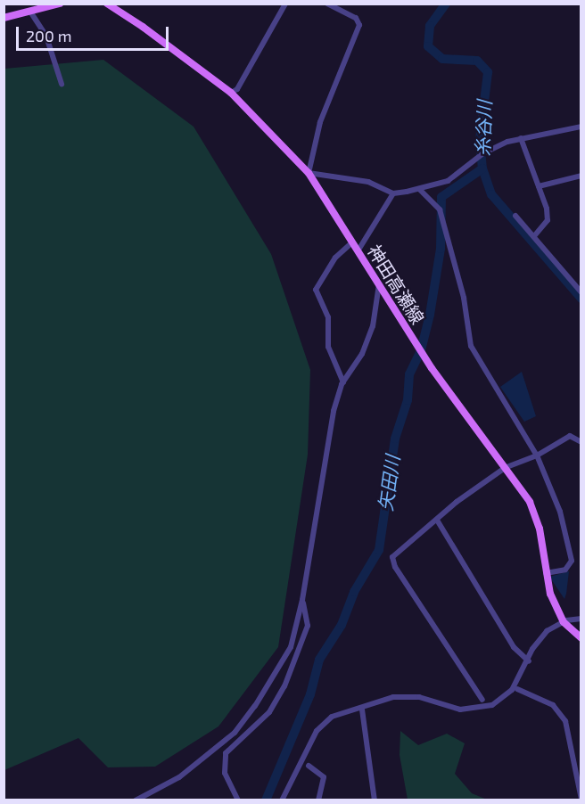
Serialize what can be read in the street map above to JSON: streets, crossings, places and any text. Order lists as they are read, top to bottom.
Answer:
{
  "streets": {
    "main road": ["神田高瀬線"]
  },
  "water": ["糸谷川", "矢田川"],
  "scale_bar": "200 m"
}
